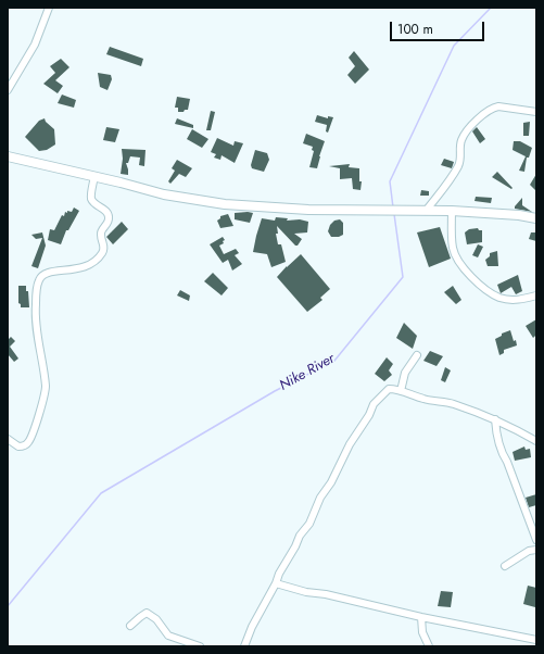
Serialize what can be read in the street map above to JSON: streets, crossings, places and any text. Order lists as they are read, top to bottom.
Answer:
{
  "water": ["Nike River"],
  "scale_bar": "100 m"
}
